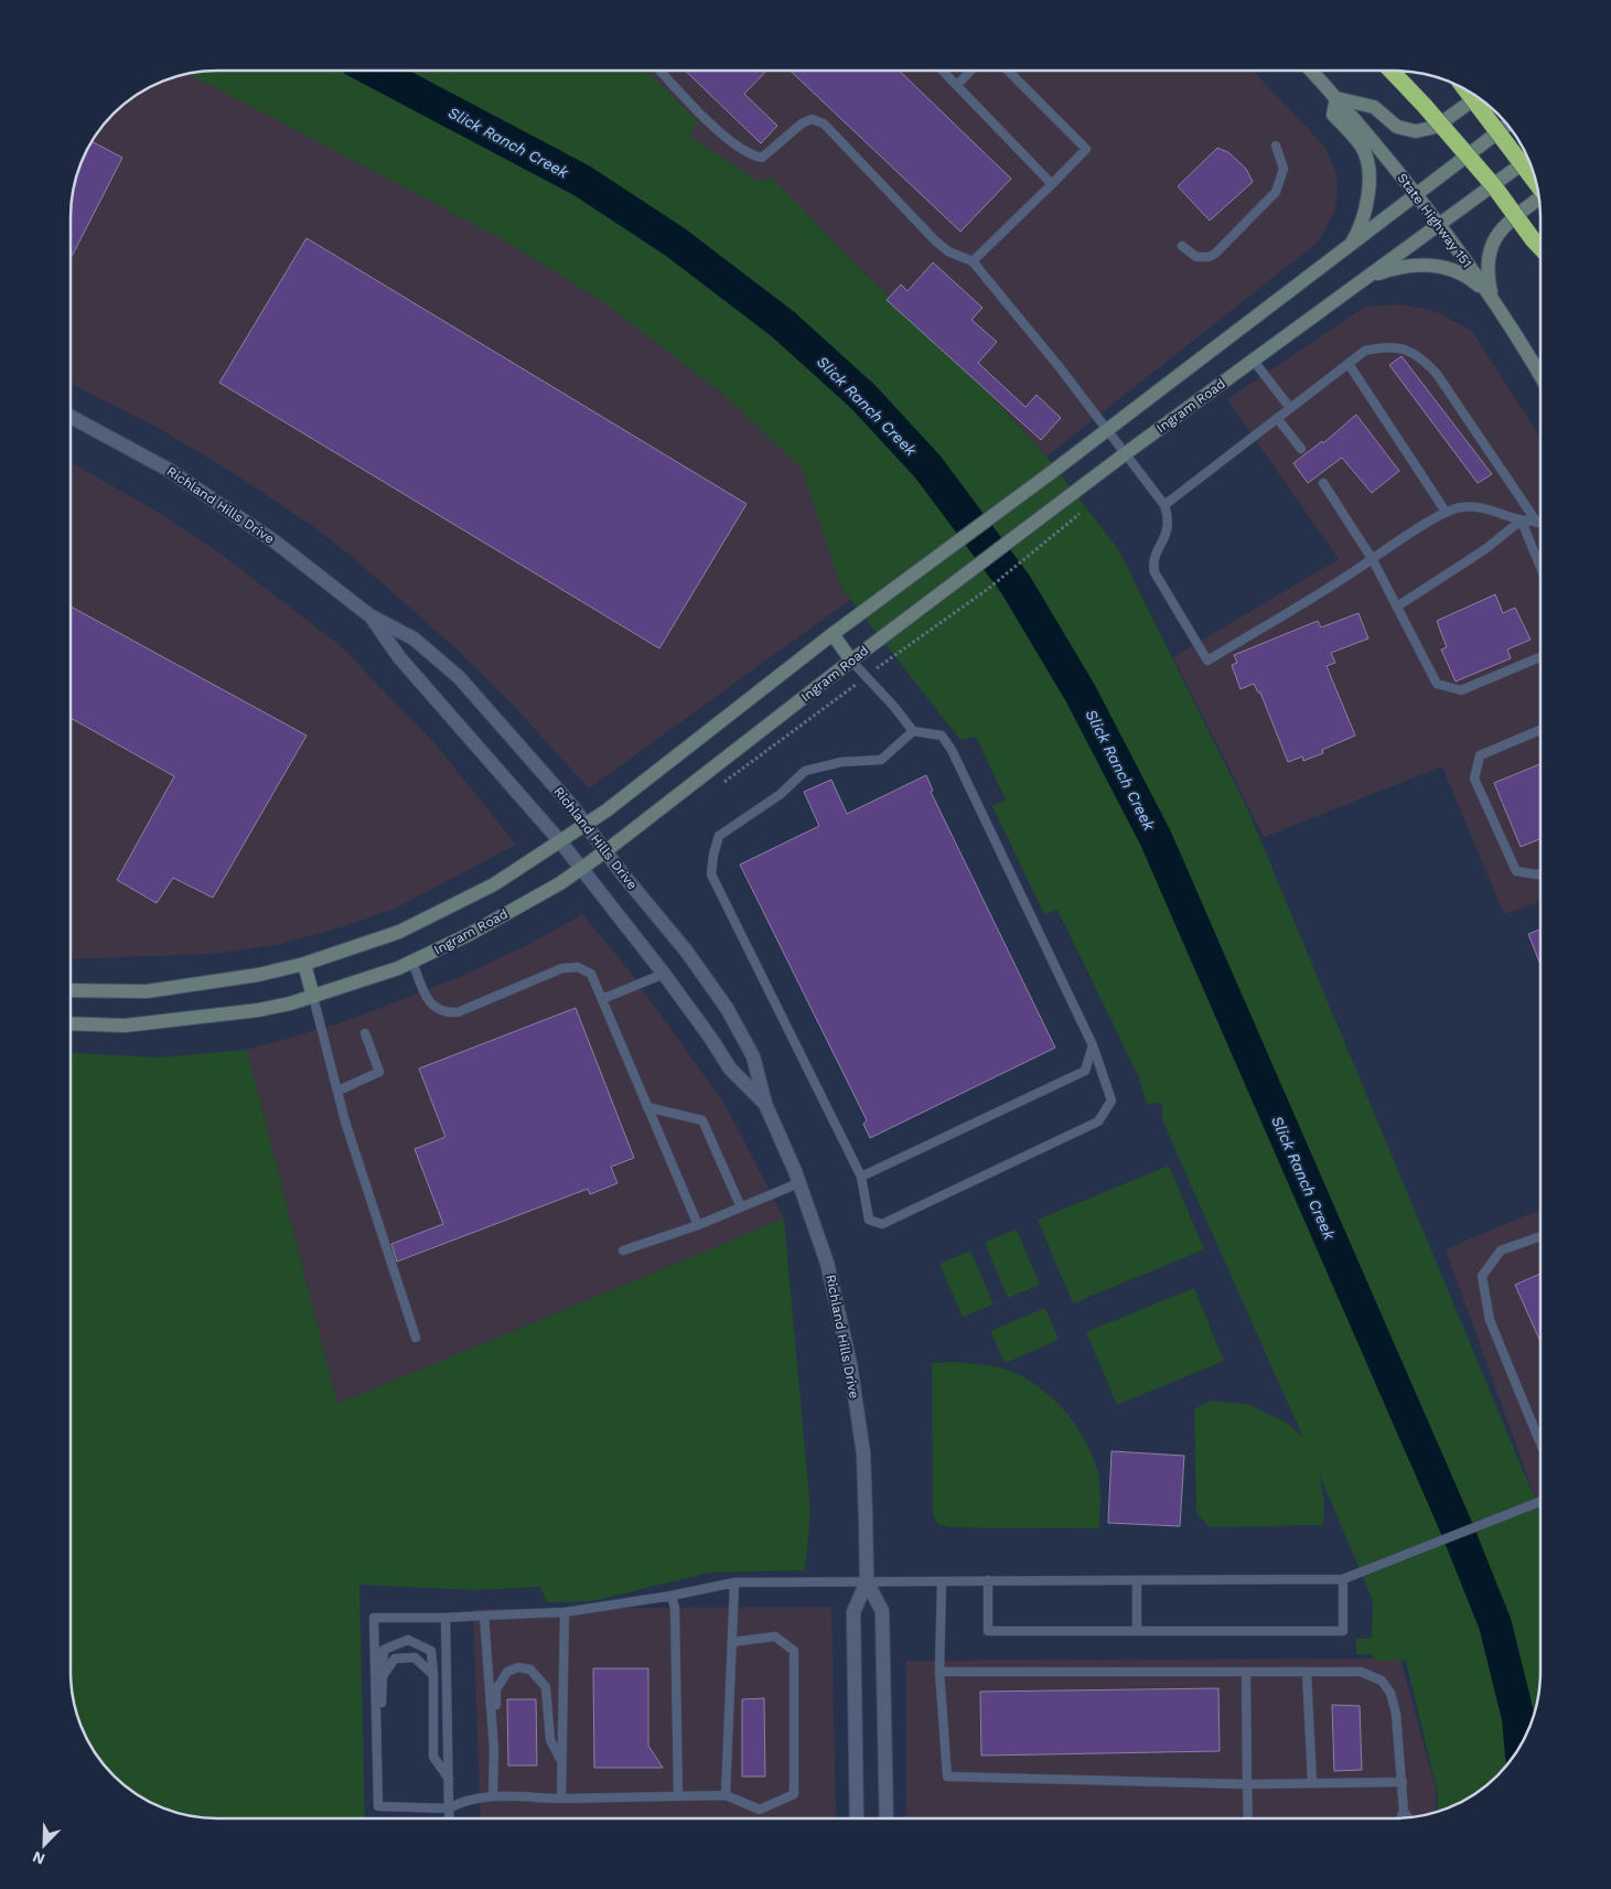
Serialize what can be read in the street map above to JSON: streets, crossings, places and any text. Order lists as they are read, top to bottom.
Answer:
{
  "streets": {
    "main road": ["State Highway 151", "Ingram Road"],
    "street": ["Richland Hills Drive"]
  },
  "crossings": [
    ["State Highway 151", "Ingram Road"],
    ["Ingram Road", "Richland Hills Drive"]
  ],
  "water": ["Slick Ranch Creek"],
  "north": "bottom left"
}
